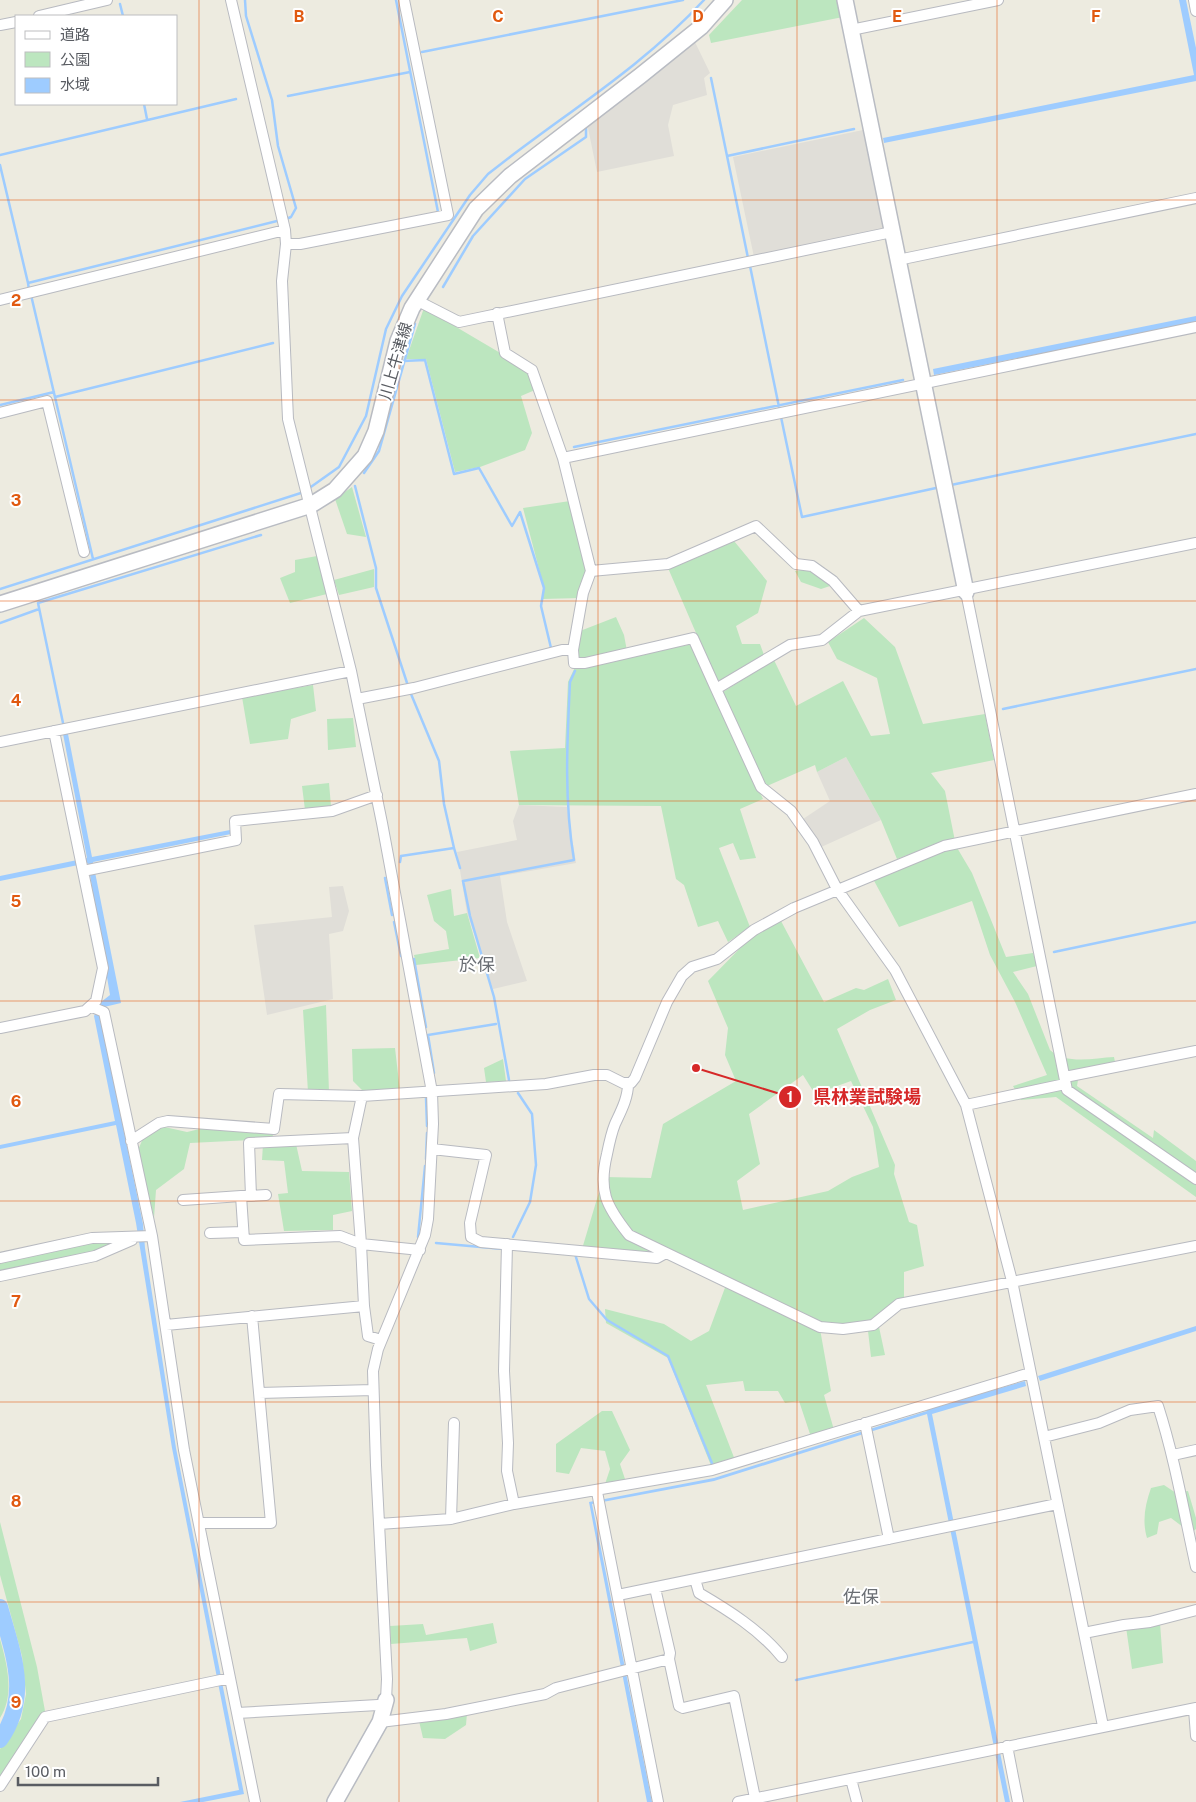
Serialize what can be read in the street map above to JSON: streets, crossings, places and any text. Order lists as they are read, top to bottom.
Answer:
{
  "streets": {
    "main road": ["川上牛津線"]
  },
  "districts": ["於保", "佐保"],
  "places": ["県林業試験場"],
  "legend": ["道路", "公園", "水域"],
  "scale_bar": "100 m",
  "grid": {
    "columns": [
      "B",
      "C",
      "D",
      "E",
      "F"
    ],
    "rows": [
      "2",
      "3",
      "4",
      "5",
      "6",
      "7",
      "8",
      "9"
    ]
  }
}
